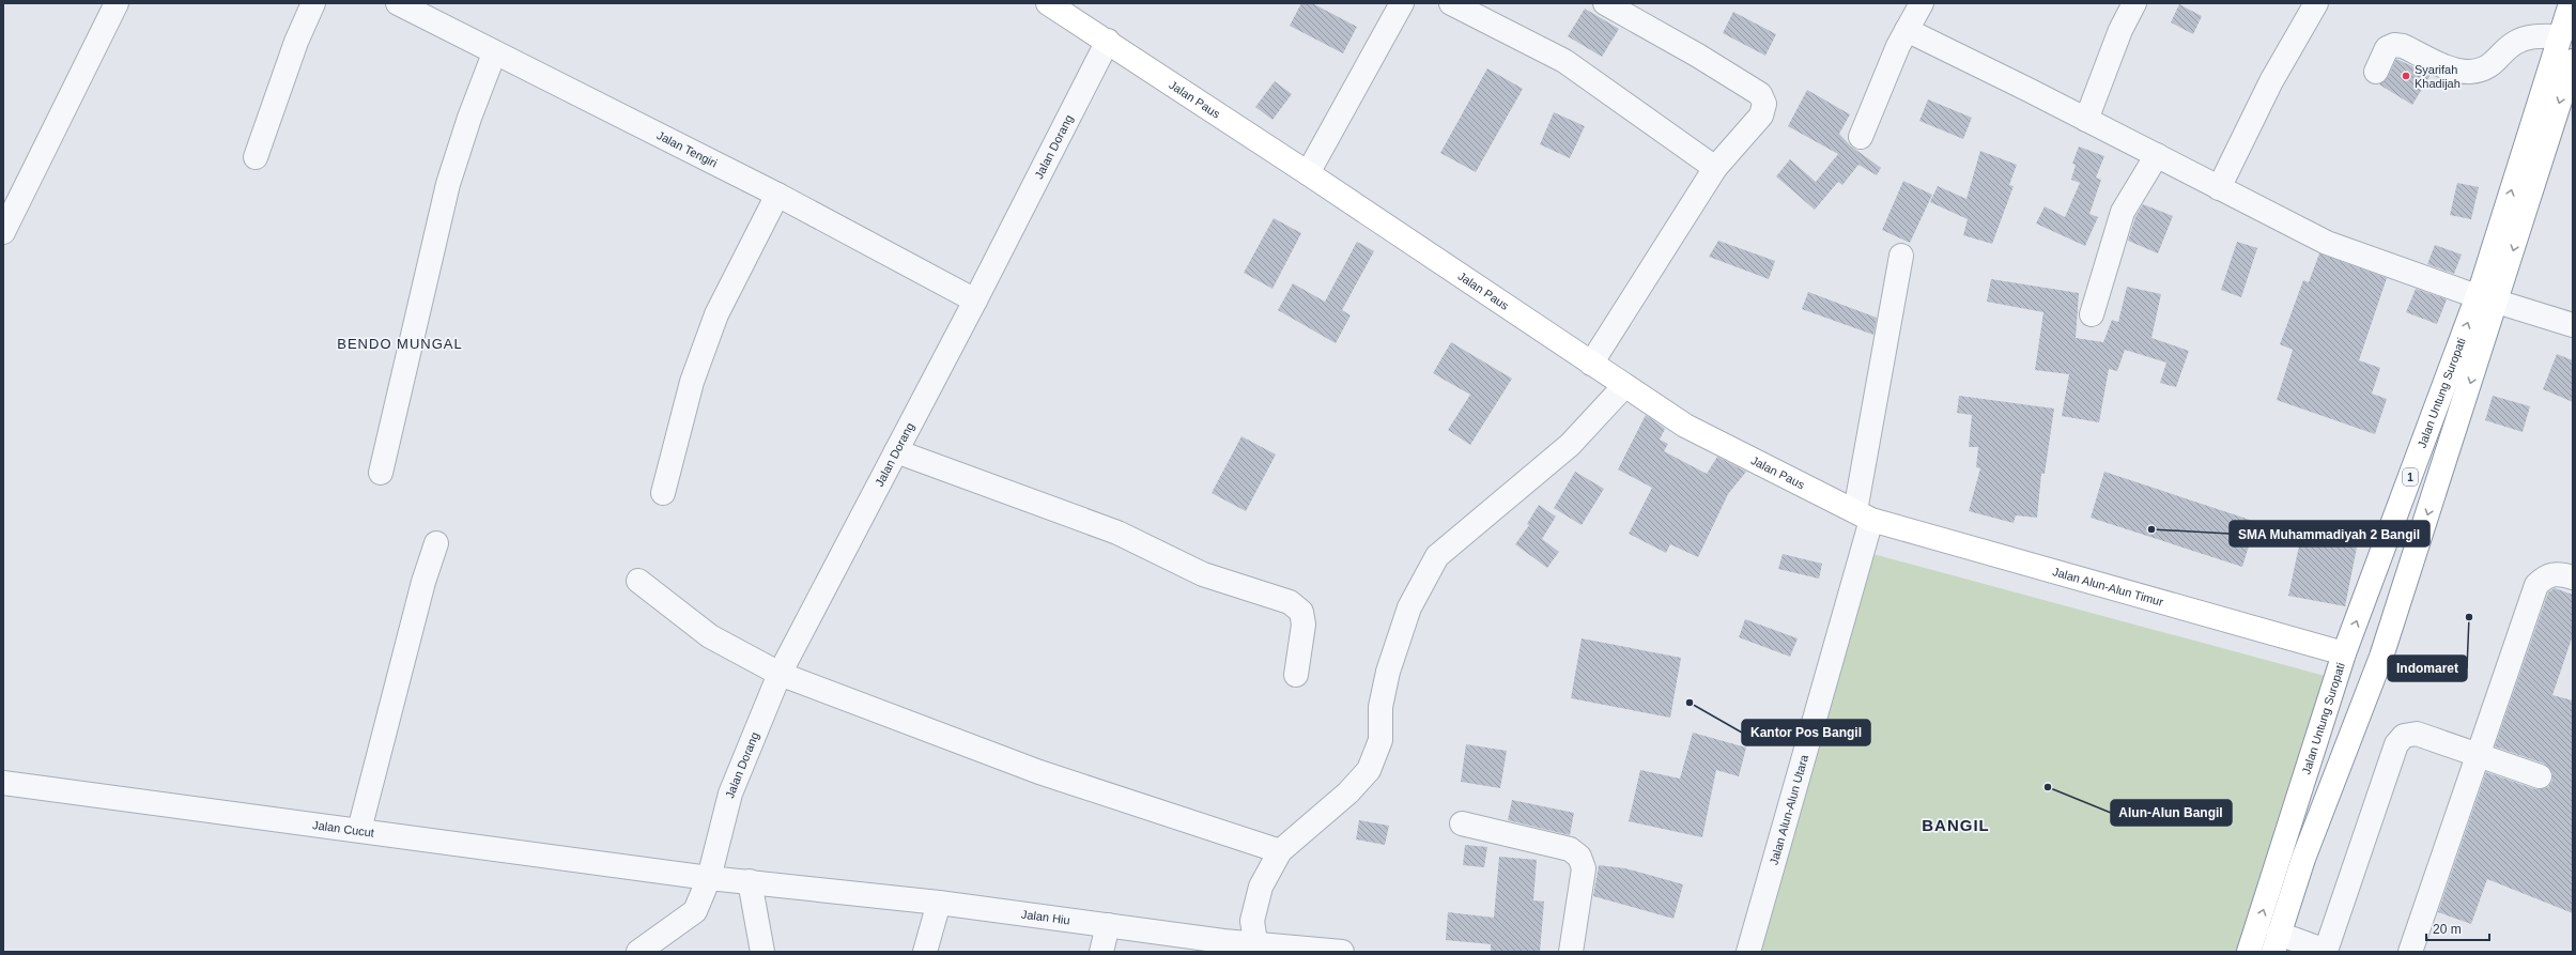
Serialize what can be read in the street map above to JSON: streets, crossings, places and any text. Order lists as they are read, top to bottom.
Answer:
{
  "streets": {
    "main road": [
      "Jalan Paus",
      "Jalan Untung Suropati",
      "1",
      "Jalan Alun-Alun Timur"
    ],
    "street": [
      "Jalan Dorang",
      "Jalan Tengiri",
      "Jalan Alun-Alun Utara",
      "Jalan Cucut",
      "Jalan Hiu"
    ]
  },
  "crossings": [
    ["Jalan Paus", "Jalan Dorang"],
    ["Jalan Paus", "Jalan Alun-Alun Timur"],
    ["Jalan Paus", "Jalan Alun-Alun Utara"],
    ["Jalan Dorang", "Jalan Tengiri"],
    ["Jalan Dorang", "Jalan Cucut"],
    ["Jalan Dorang", "Jalan Hiu"],
    ["Jalan Untung Suropati", "Jalan Alun-Alun Timur"],
    ["Jalan Alun-Alun Timur", "Jalan Alun-Alun Utara"],
    ["Jalan Cucut", "Jalan Hiu"]
  ],
  "districts": ["BENDO MUNGAL", "BANGIL"],
  "places": [
    "Syarifah Khadijah",
    "SMA Muhammadiyah 2 Bangil",
    "Indomaret",
    "Kantor Pos Bangil",
    "Alun-Alun Bangil"
  ],
  "scale_bar": "20 m"
}
